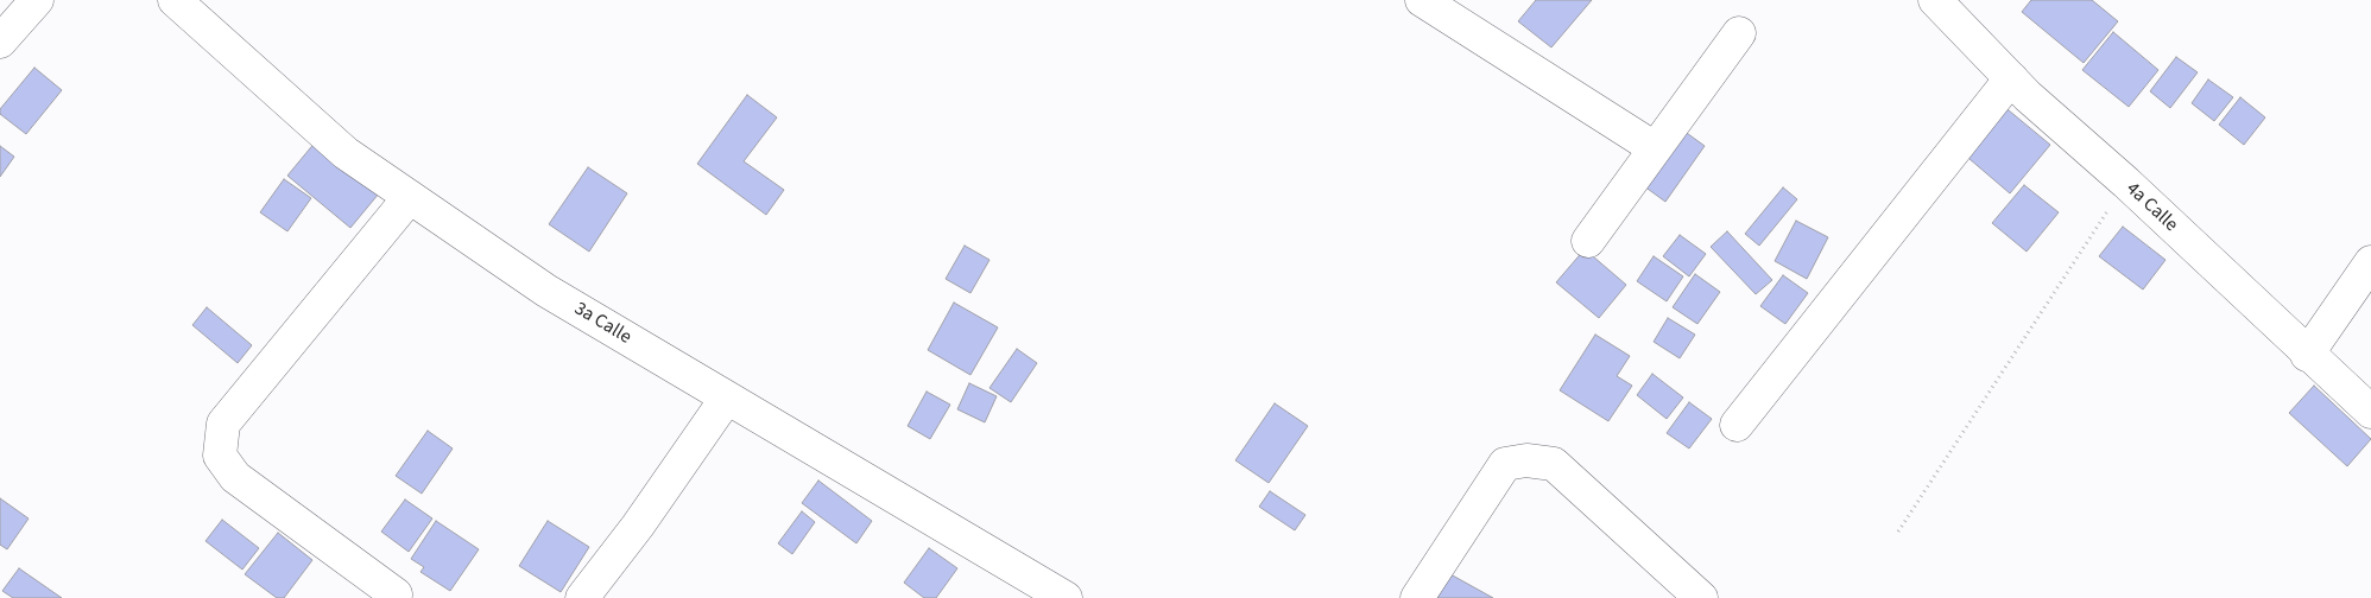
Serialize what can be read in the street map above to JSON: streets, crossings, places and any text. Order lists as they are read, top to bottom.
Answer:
{
  "streets": {
    "street": ["4a Calle", "3a Calle"]
  }
}
